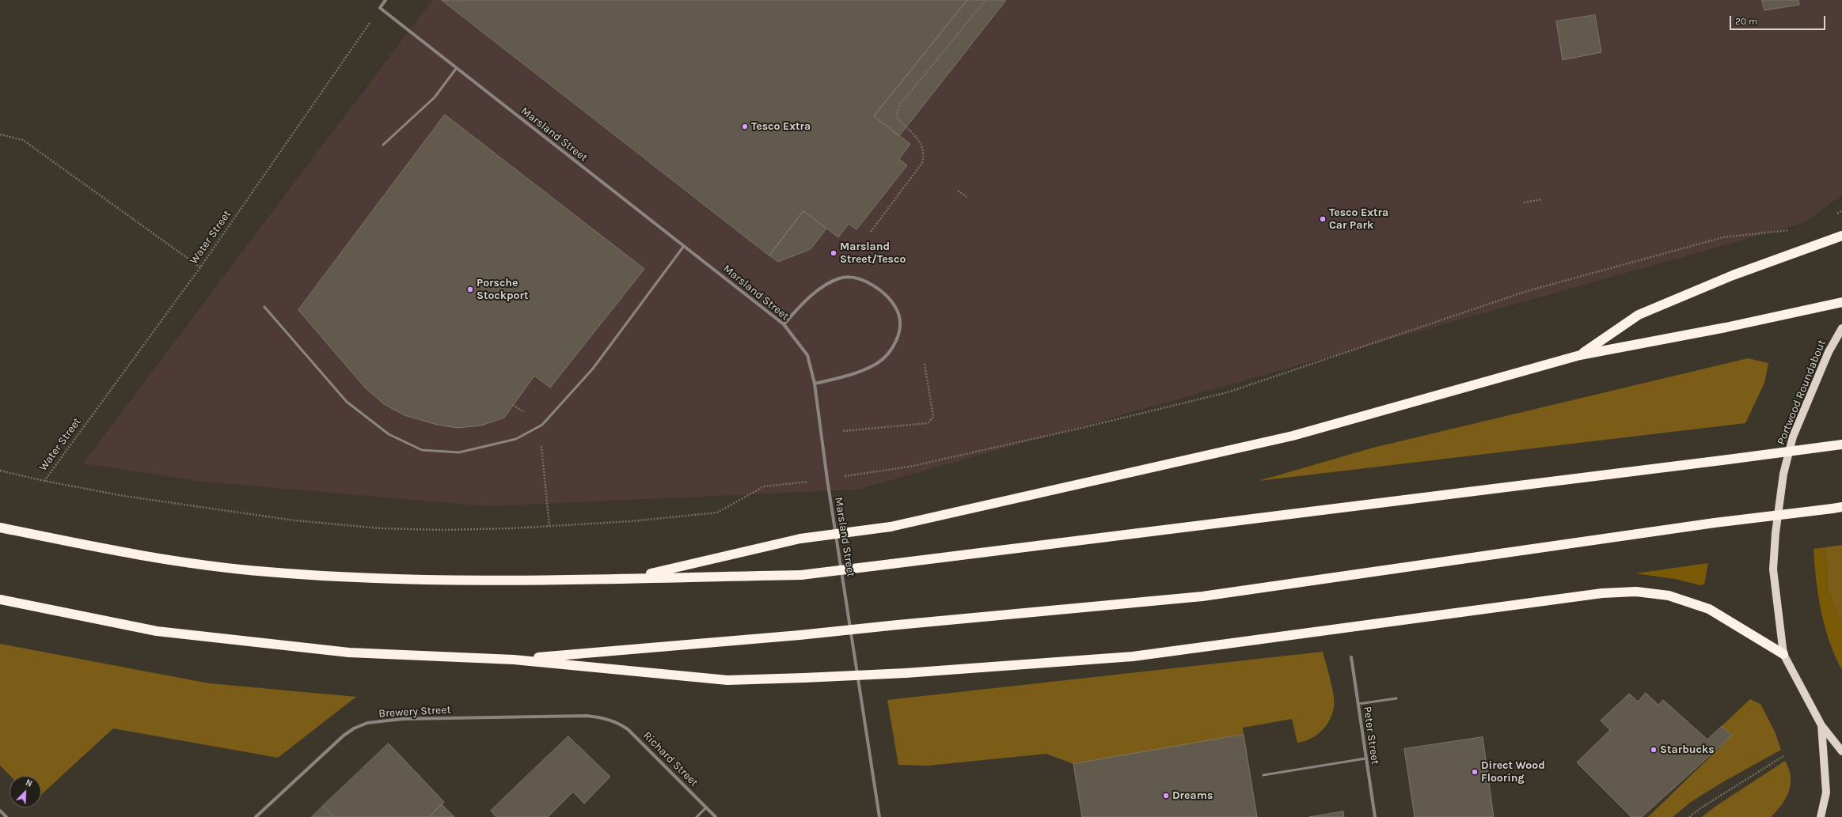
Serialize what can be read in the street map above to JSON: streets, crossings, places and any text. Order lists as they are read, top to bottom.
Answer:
{
  "streets": {
    "main road": ["Portwood Roundabout"],
    "street": [
      "Marsland Street",
      "Brewery Street",
      "Peter Street",
      "Richard Street"
    ],
    "path": ["Water Street"]
  },
  "crossings": [
    ["Marsland Street", "Water Street"],
    ["Brewery Street", "Richard Street"]
  ],
  "places": [
    "Tesco Extra",
    "Tesco Extra Car Park",
    "Marsland Street/Tesco",
    "Porsche Stockport",
    "Starbucks",
    "Direct Wood Flooring",
    "Dreams"
  ],
  "scale_bar": "20 m",
  "north": "top right"
}
